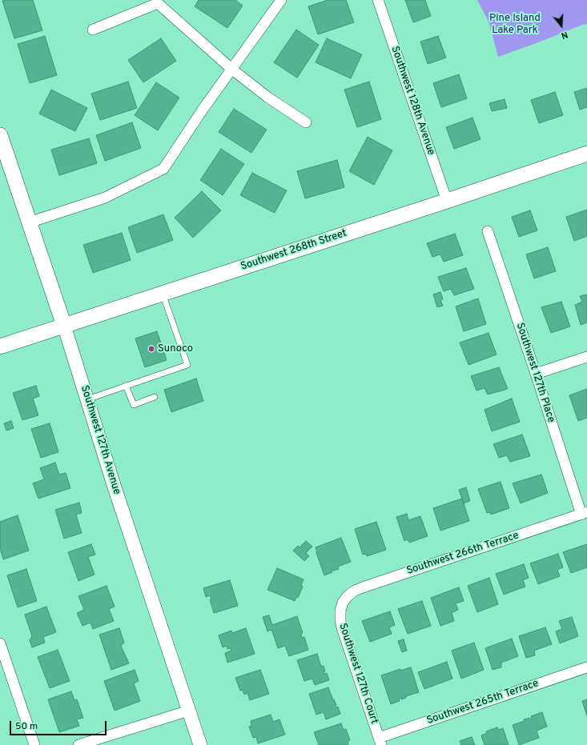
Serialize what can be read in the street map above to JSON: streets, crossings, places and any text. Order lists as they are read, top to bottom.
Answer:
{
  "streets": {
    "main road": ["Southwest 268th Street", "Southwest 127th Avenue"],
    "street": [
      "Southwest 128th Avenue",
      "Southwest 127th Place",
      "Southwest 266th Terrace",
      "Southwest 127th Court",
      "Southwest 265th Terrace"
    ]
  },
  "crossings": [
    ["Southwest 128th Avenue", "Southwest 268th Street"],
    ["Southwest 268th Street", "Southwest 127th Avenue"],
    ["Southwest 127th Place", "Southwest 266th Terrace"],
    ["Southwest 266th Terrace", "Southwest 127th Court"],
    ["Southwest 127th Court", "Southwest 265th Terrace"]
  ],
  "parks": ["Pine Island Lake Park"],
  "places": ["Sunoco"],
  "scale_bar": "50 m",
  "north": "bottom"
}
